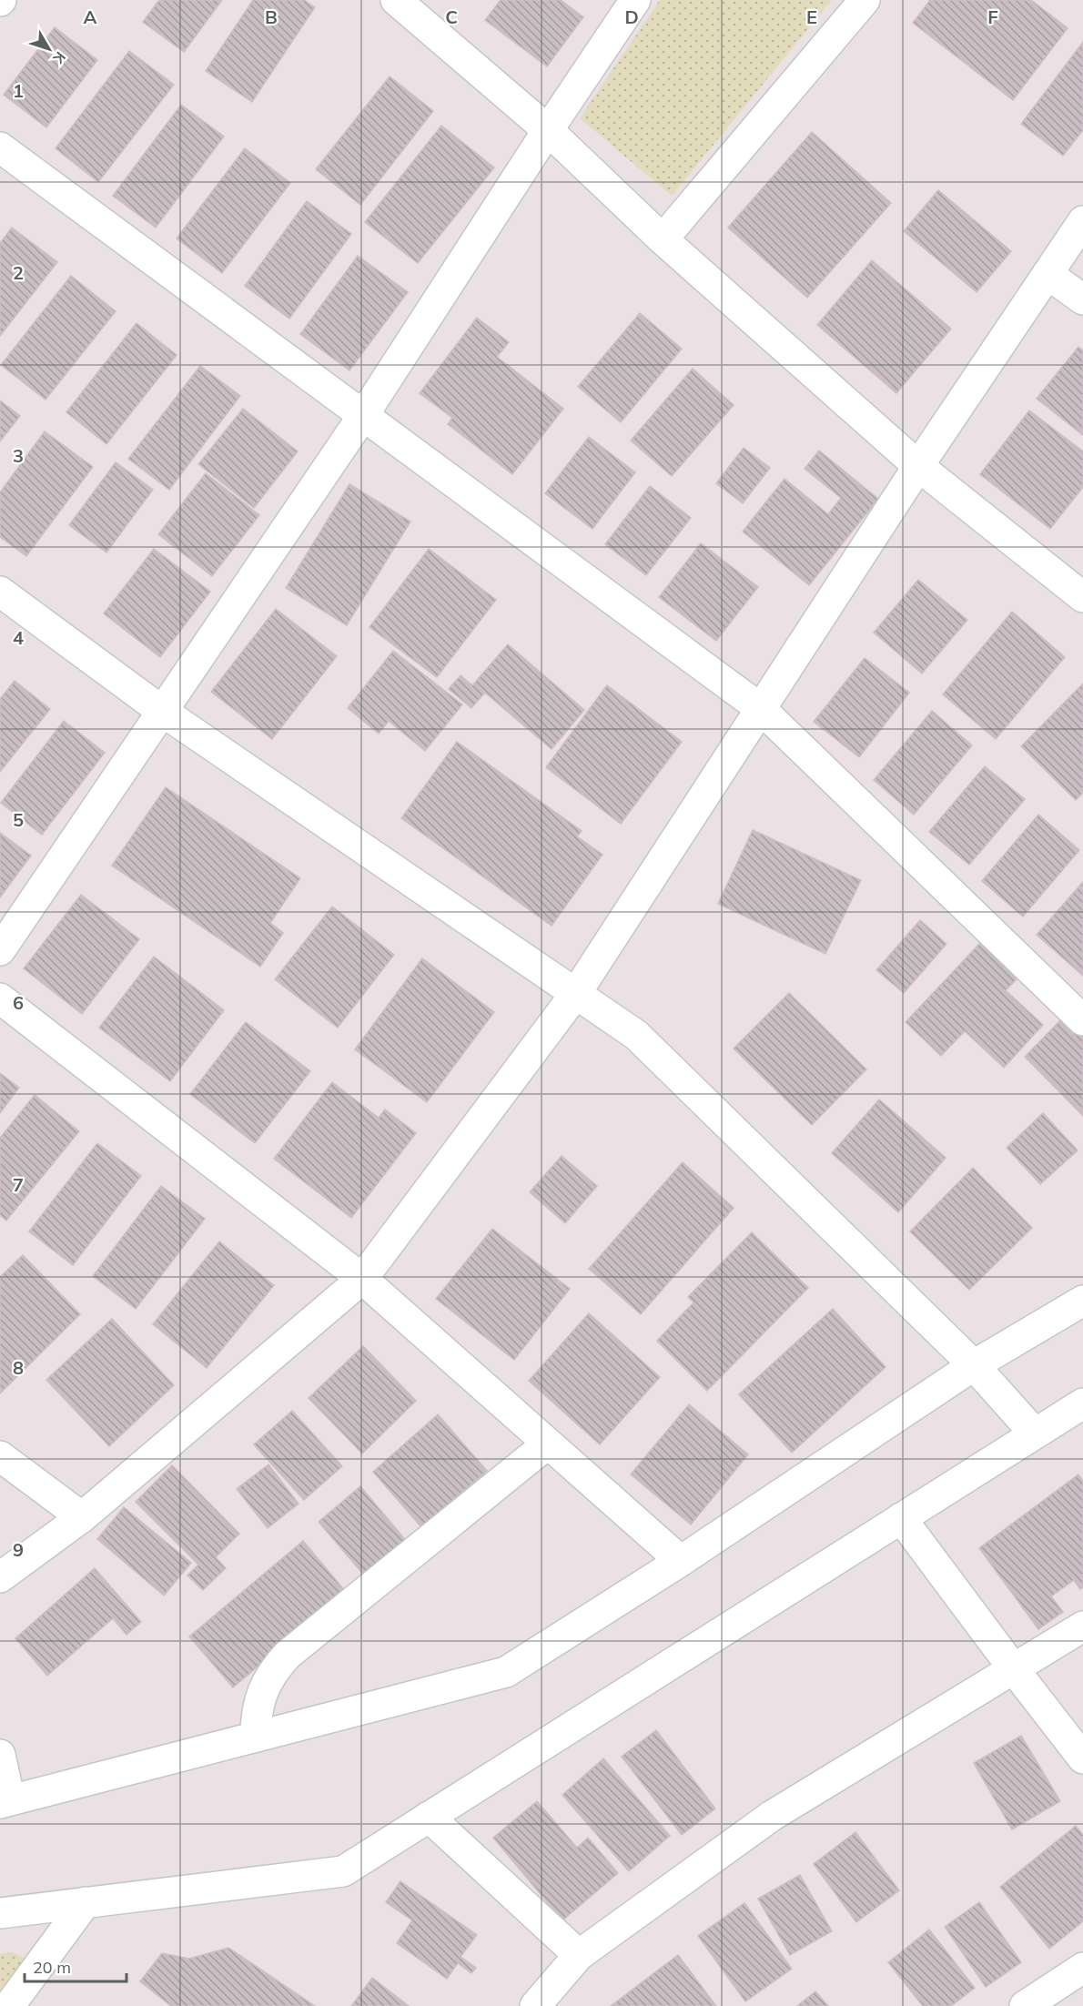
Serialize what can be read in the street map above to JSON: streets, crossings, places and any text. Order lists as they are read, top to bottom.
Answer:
{
  "scale_bar": "20 m",
  "north": "bottom right",
  "grid": {
    "columns": [
      "A",
      "B",
      "C",
      "D",
      "E",
      "F"
    ],
    "rows": [
      "1",
      "2",
      "3",
      "4",
      "5",
      "6",
      "7",
      "8",
      "9"
    ]
  }
}
